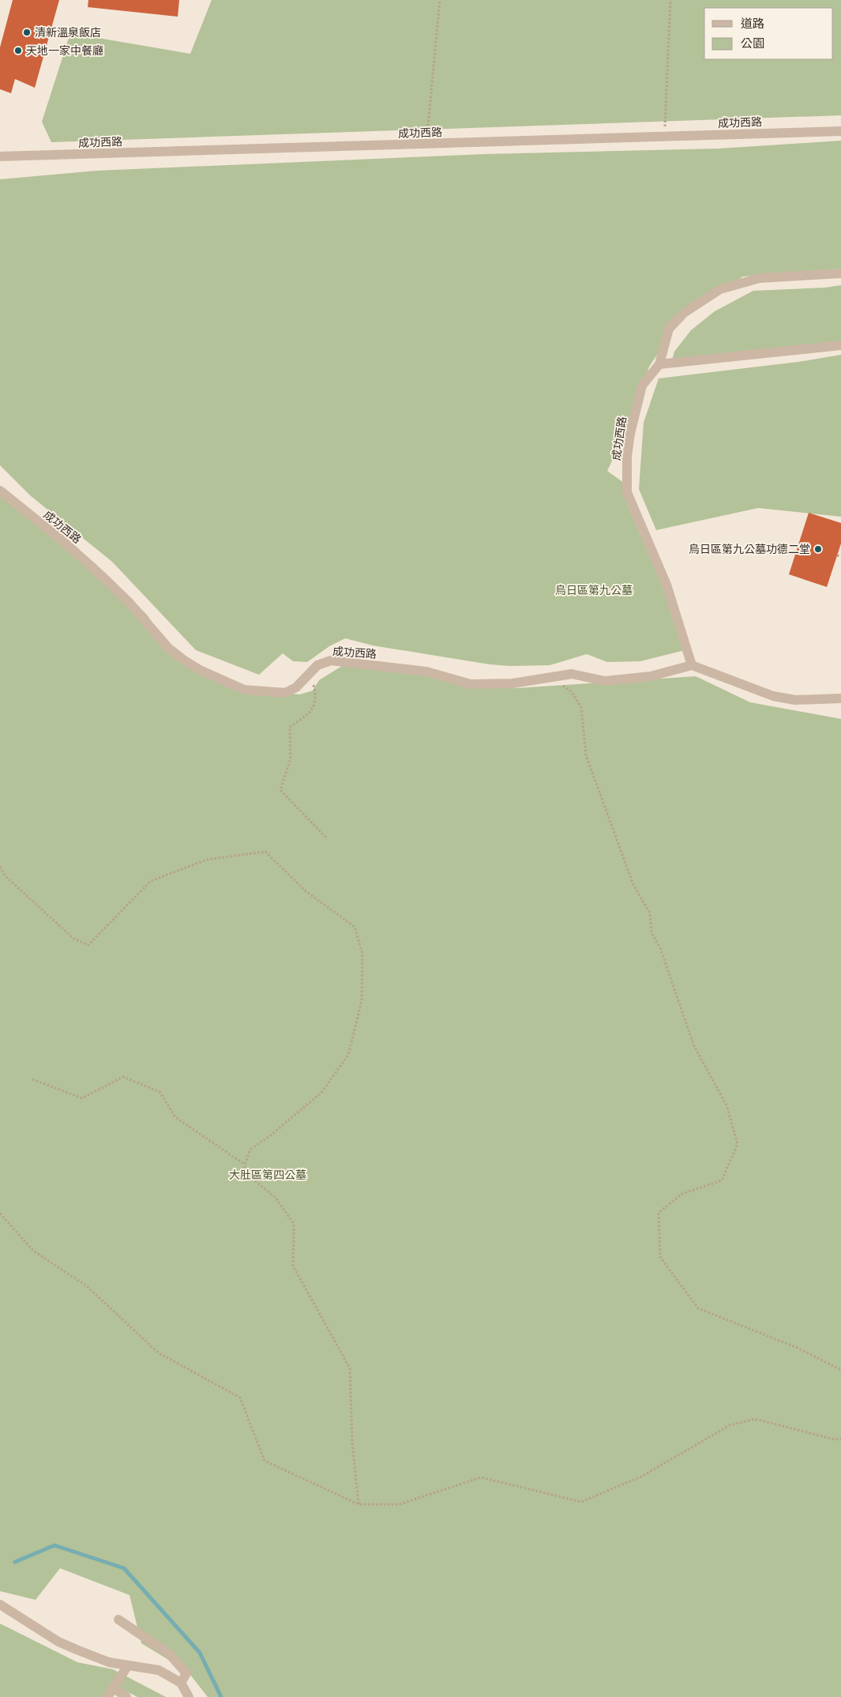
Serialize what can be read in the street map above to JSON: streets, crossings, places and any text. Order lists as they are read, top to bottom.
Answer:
{
  "streets": {
    "street": ["成功西路"]
  },
  "parks": ["烏日區第九公墓", "大肚區第四公墓"],
  "places": ["清新溫泉飯店", "天地一家中餐廳", "烏日區第九公墓功德二堂"],
  "legend": ["道路", "公園"]
}
